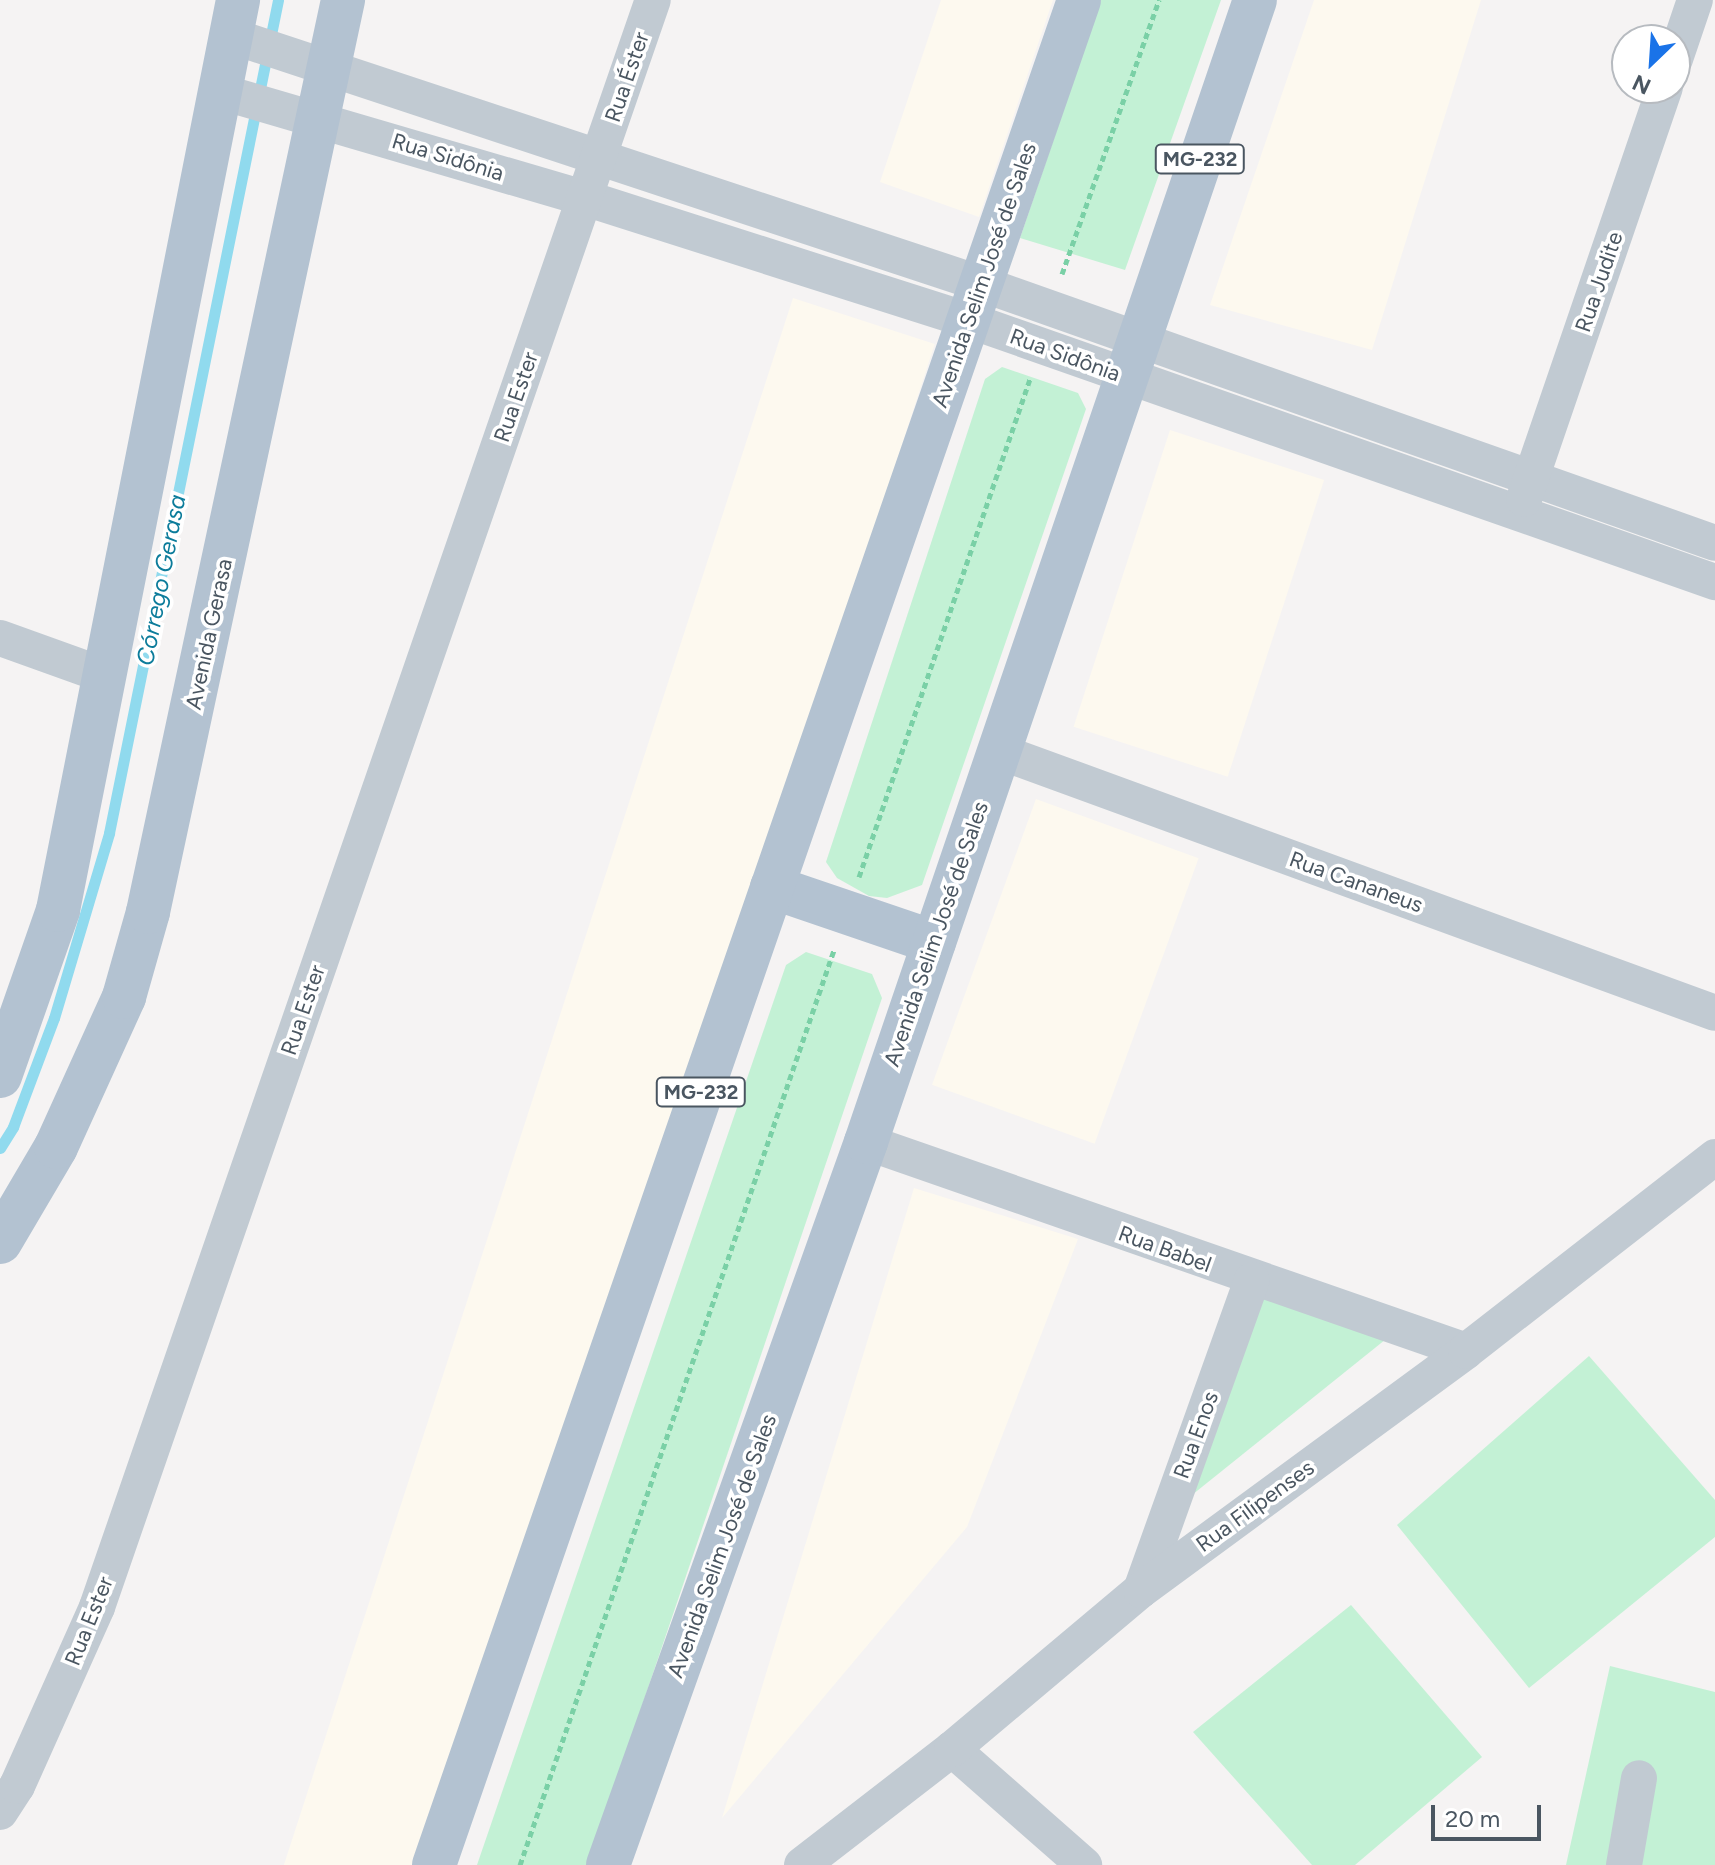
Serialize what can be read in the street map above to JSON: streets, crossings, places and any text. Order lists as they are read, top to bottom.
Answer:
{
  "streets": {
    "main road": ["MG-232", "Avenida Selim José de Sales", "Avenida Gerasa"],
    "street": [
      "Rua Éster",
      "Rua Sidônia",
      "Rua Judite",
      "Rua Ester",
      "Rua Cananeus",
      "Rua Babel",
      "Rua Enos",
      "Rua Filipenses"
    ]
  },
  "crossings": [
    ["Rua Éster", "Rua Sidônia"],
    ["Rua Éster", "Rua Ester"],
    ["Rua Sidônia", "Avenida Selim José de Sales"],
    ["Rua Sidônia", "Rua Judite"],
    ["Rua Sidônia", "Rua Ester"],
    ["Rua Sidônia", "Avenida Gerasa"],
    ["Avenida Selim José de Sales", "Rua Cananeus"],
    ["Avenida Selim José de Sales", "Rua Babel"],
    ["Rua Babel", "Rua Enos"],
    ["Rua Babel", "Rua Filipenses"],
    ["Rua Enos", "Rua Filipenses"]
  ],
  "water": ["Córrego Gerasa"],
  "scale_bar": "20 m",
  "north": "bottom left"
}
